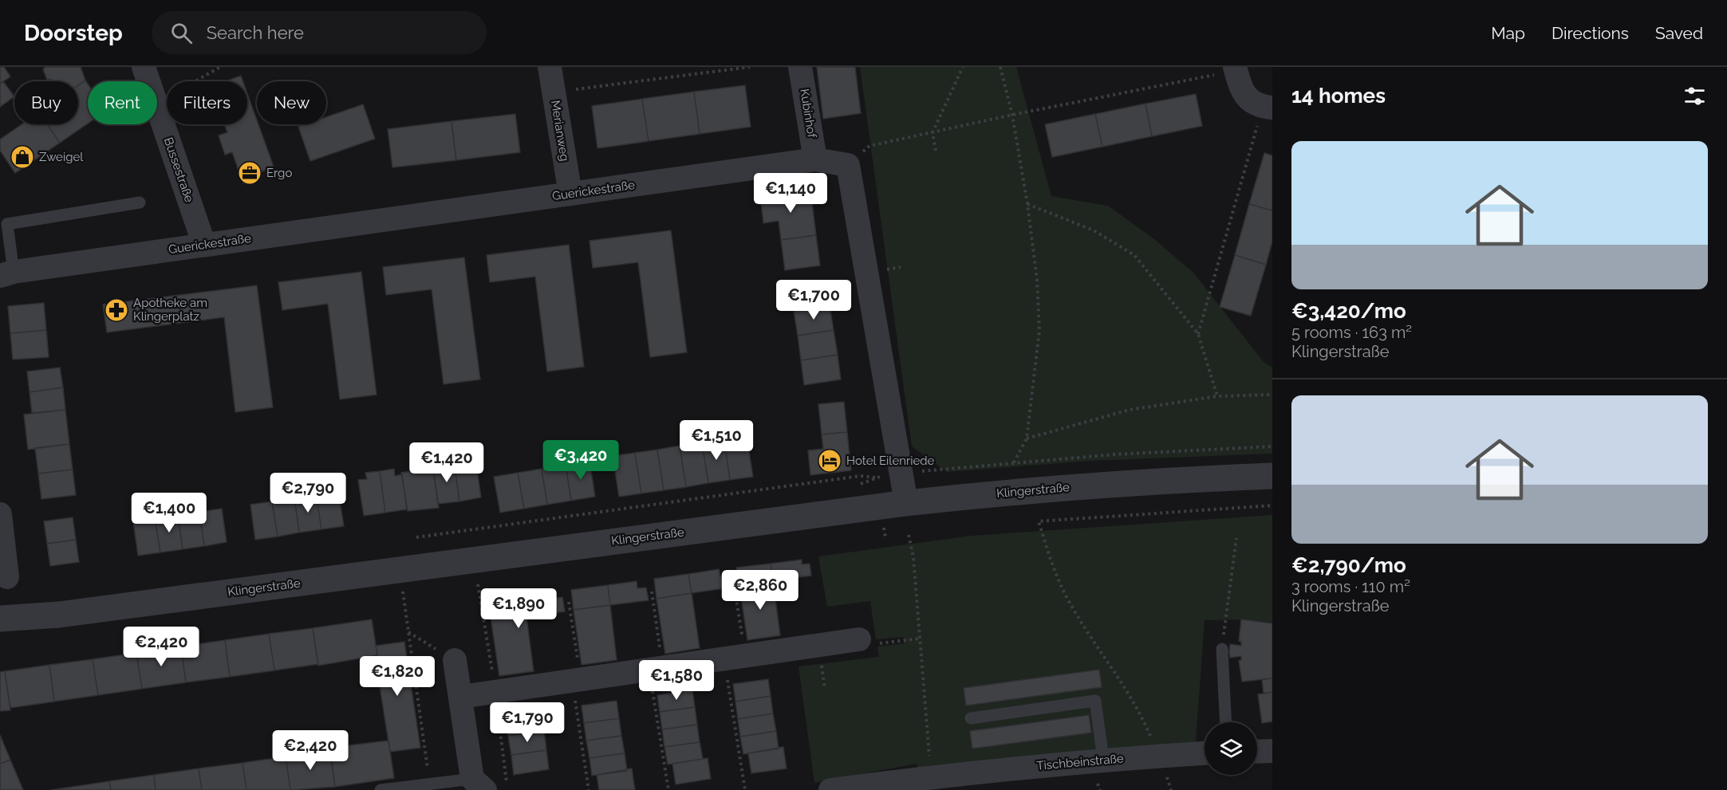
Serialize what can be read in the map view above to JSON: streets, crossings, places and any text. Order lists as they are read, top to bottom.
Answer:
{
  "streets": {
    "street": [
      "Kubinhof",
      "Merianweg",
      "Bussestraße",
      "Guerickestraße",
      "Klingerstraße",
      "Tischbeinstraße"
    ]
  },
  "crossings": [
    ["Kubinhof", "Guerickestraße"],
    ["Merianweg", "Guerickestraße"],
    ["Bussestraße", "Guerickestraße"]
  ],
  "places": {
    "shop": ["Zweigel"],
    "office": ["Ergo"],
    "pharmacy": ["Apotheke am Klingerplatz"],
    "hotel": ["Hotel Eilenriede"]
  },
  "page": {
    "header": "Doorstep",
    "search": "Search here",
    "nav": ["Map", "Directions", "Saved"],
    "heading": "14 homes",
    "chip": [
      "Buy",
      "Rent",
      "Filters",
      "New"
    ],
    "list": [
      {
        "name": "€3,420/mo",
        "note": "5 rooms · 163 m² · Klingerstraße"
      },
      {
        "name": "€2,790/mo",
        "note": "3 rooms · 110 m² · Klingerstraße"
      }
    ],
    "price": [
      "€1,140",
      "€1,700",
      "€1,510",
      "€3,420",
      "€1,420",
      "€2,790",
      "€1,400",
      "€2,860",
      "€1,890",
      "€2,420",
      "€1,820",
      "€1,580",
      "€1,790",
      "€2,420"
    ]
  }
}
